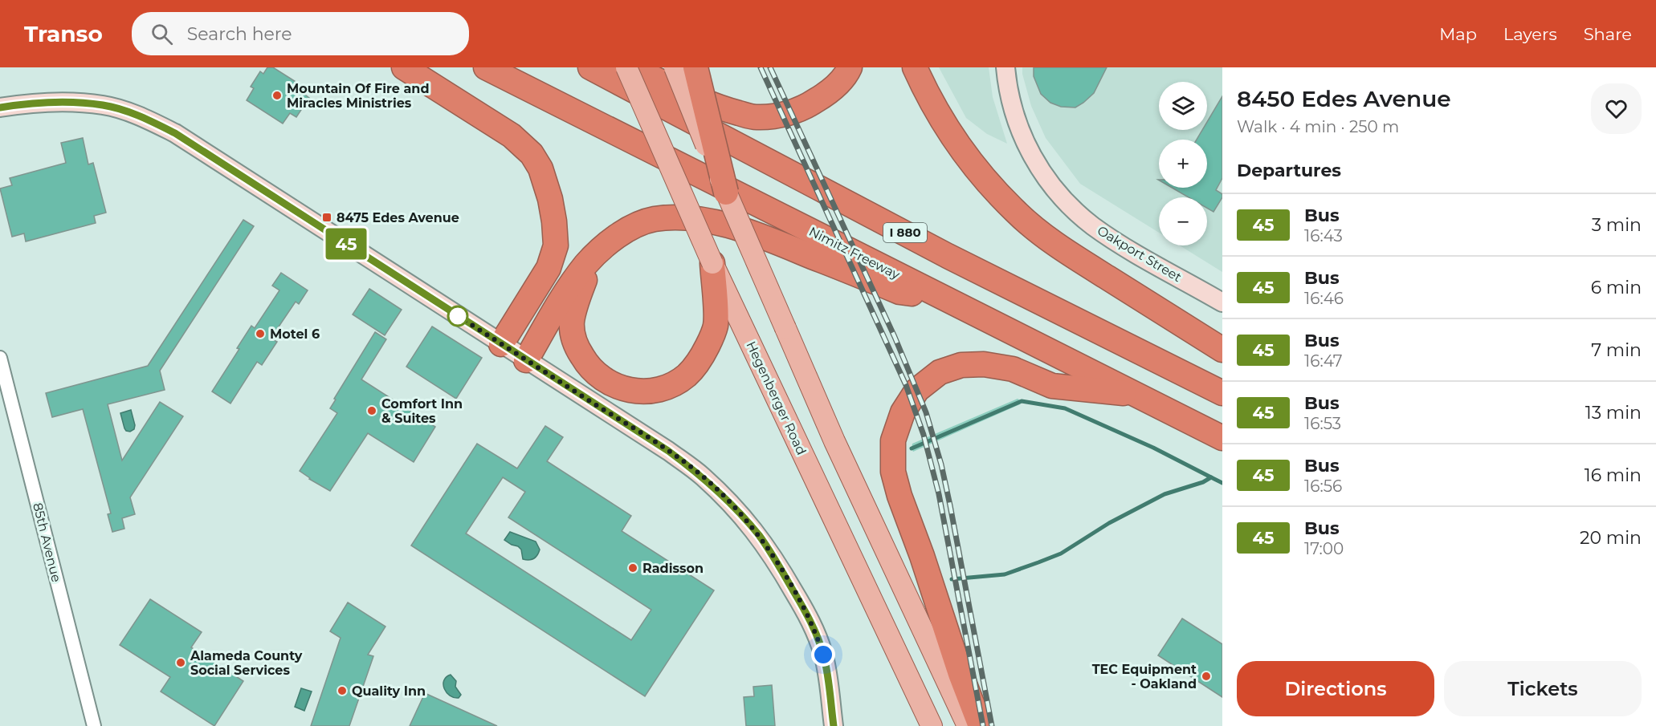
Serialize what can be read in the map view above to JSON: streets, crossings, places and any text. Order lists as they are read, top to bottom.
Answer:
{
  "streets": {
    "highway": ["I 880", "Nimitz Freeway"],
    "main road": ["Hegenberger Road"],
    "street": ["Oakport Street", "85th Avenue"]
  },
  "places": {
    "other": [
      "Mountain Of Fire and Miracles Ministries",
      "Motel 6",
      "Comfort Inn & Suites",
      "Radisson",
      "Alameda County Social Services",
      "TEC Equipment - Oakland",
      "Quality Inn"
    ],
    "transit": ["8475 Edes Avenue"]
  },
  "lines": ["bus line 45"],
  "page": {
    "header": "Transo",
    "search": "Search here",
    "nav": ["Map", "Layers", "Share"],
    "on_map": "45",
    "heading": [
      ["8450 Edes Avenue", "Walk · 4 min · 250 m"],
      "Departures"
    ],
    "map_buttons": ["+", "−"],
    "list": [
      {
        "mark": "45",
        "name": "Bus",
        "note": "16:43",
        "value": "3 min"
      },
      {
        "mark": "45",
        "name": "Bus",
        "note": "16:46",
        "value": "6 min"
      },
      {
        "mark": "45",
        "name": "Bus",
        "note": "16:47",
        "value": "7 min"
      },
      {
        "mark": "45",
        "name": "Bus",
        "note": "16:53",
        "value": "13 min"
      },
      {
        "mark": "45",
        "name": "Bus",
        "note": "16:56",
        "value": "16 min"
      },
      {
        "mark": "45",
        "name": "Bus",
        "note": "17:00",
        "value": "20 min"
      }
    ],
    "buttons": ["Directions", "Tickets"]
  }
}
